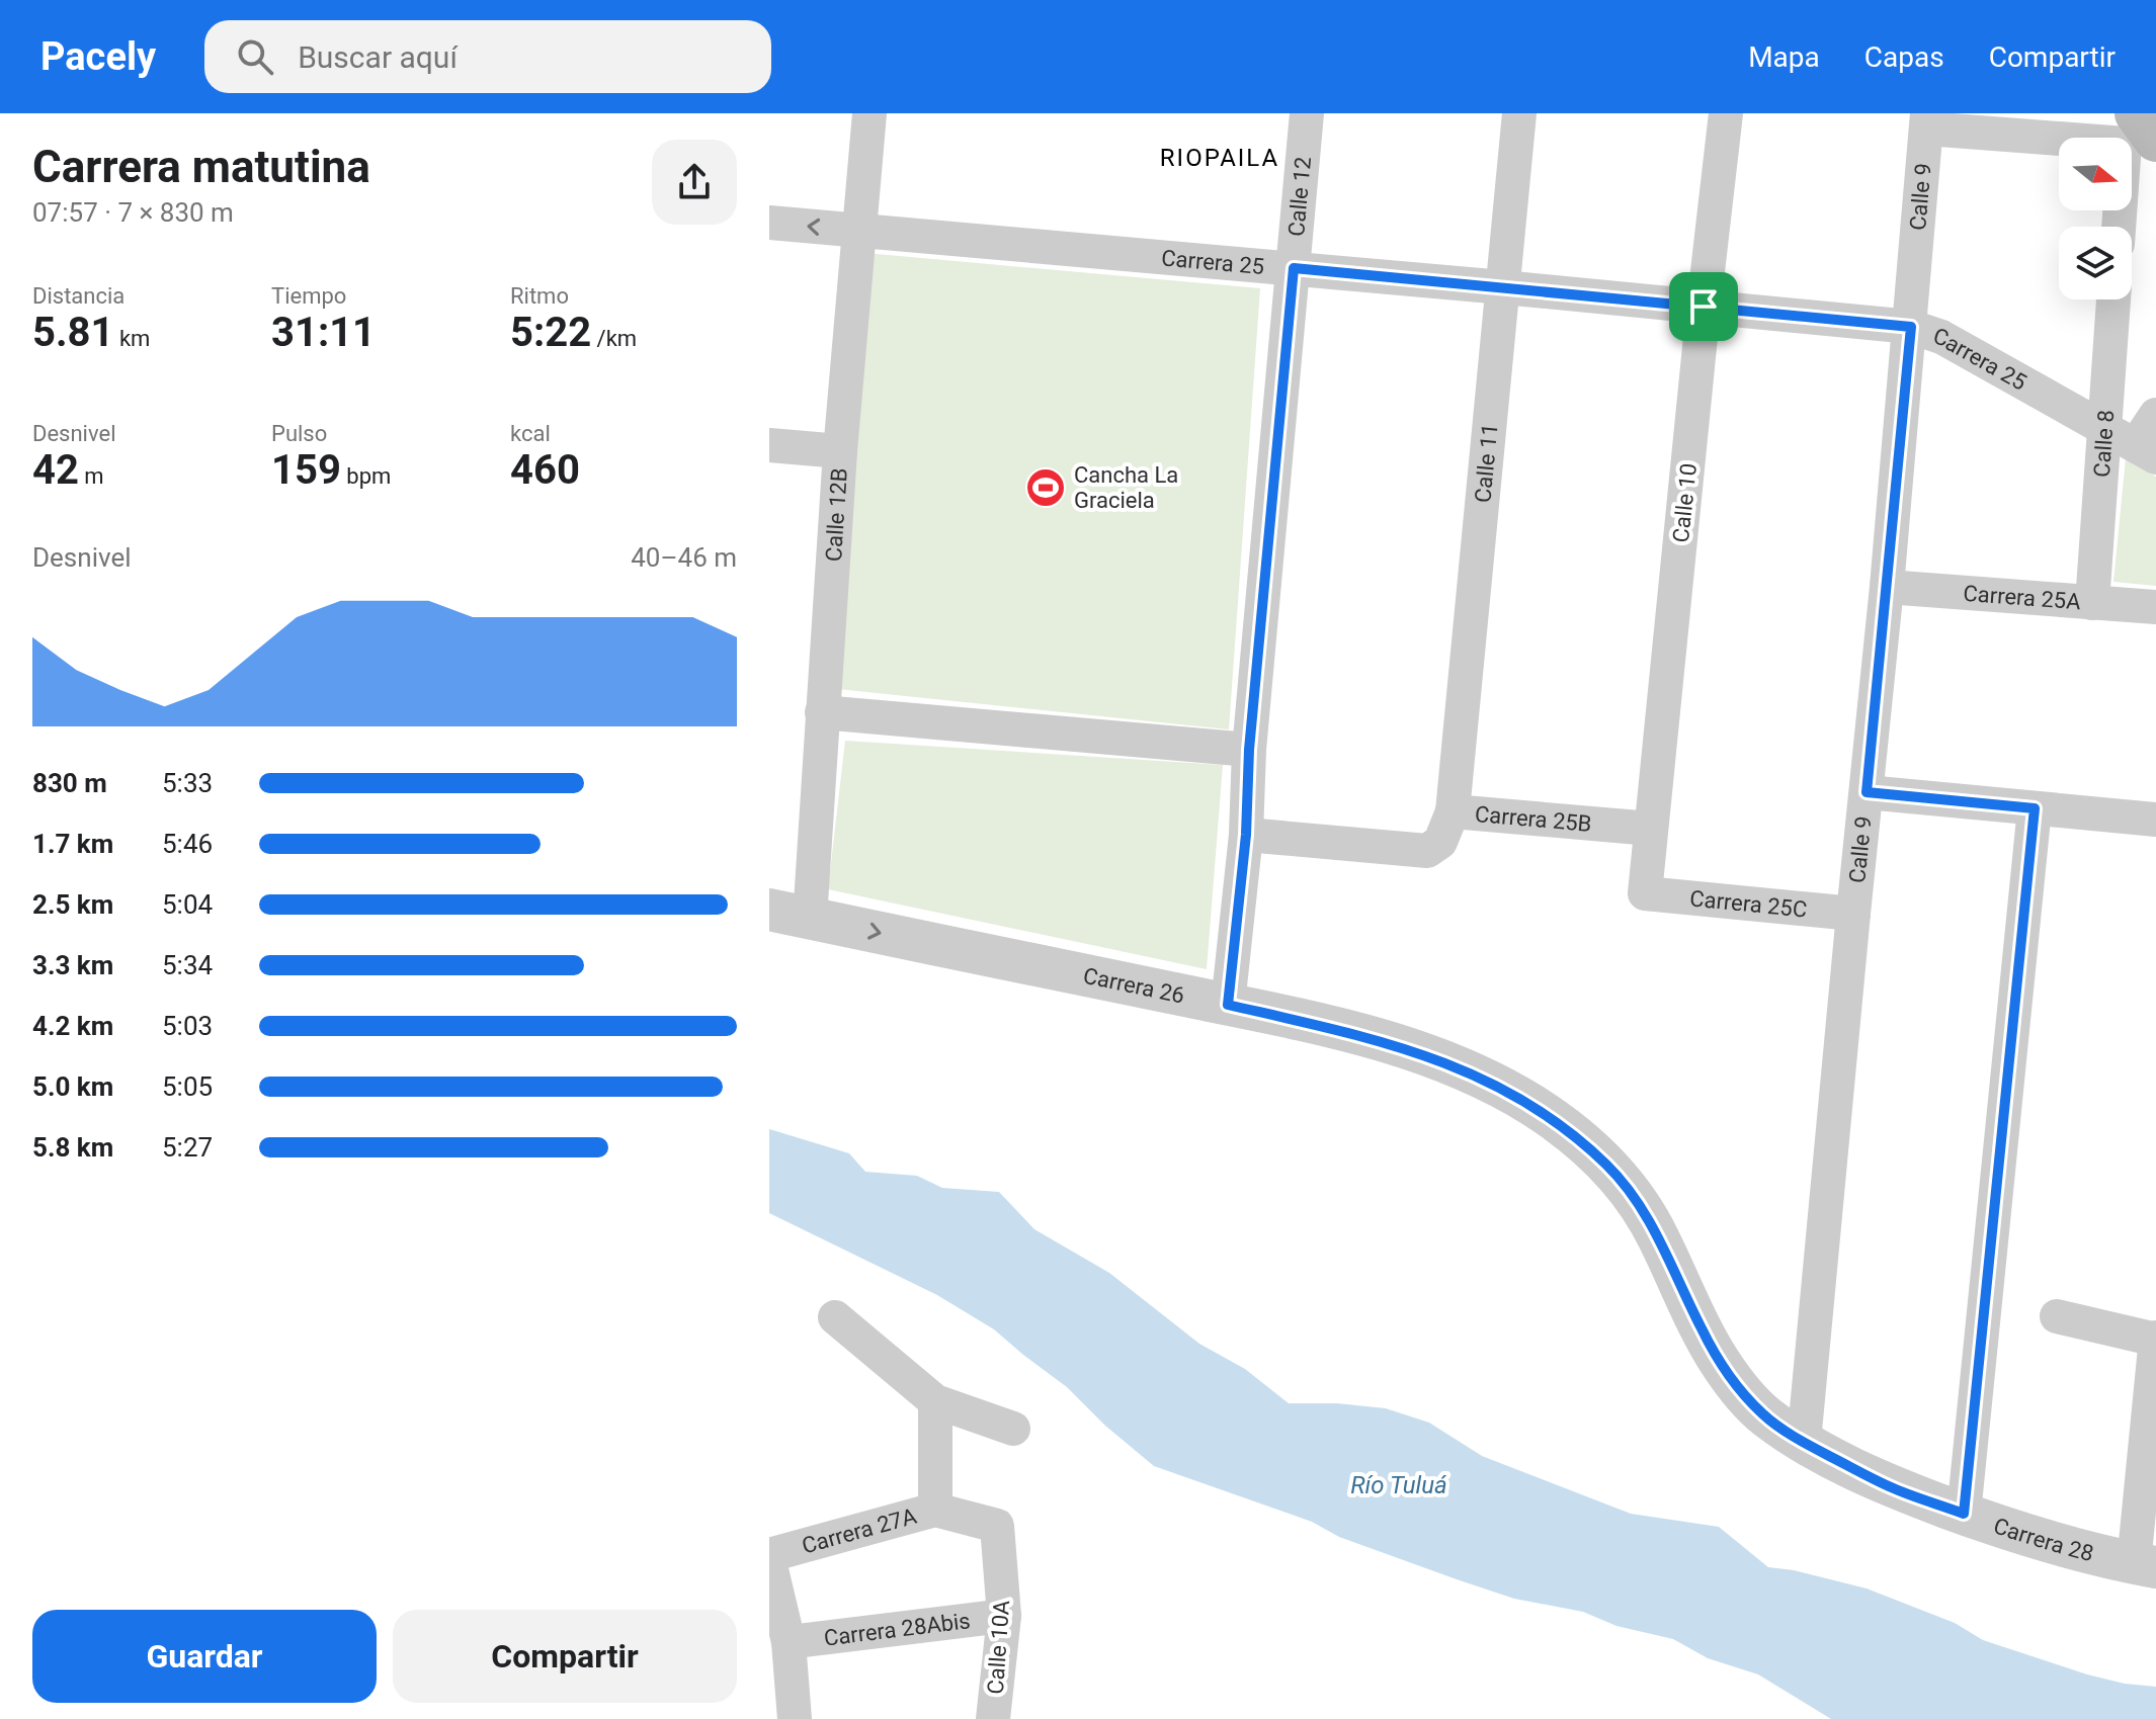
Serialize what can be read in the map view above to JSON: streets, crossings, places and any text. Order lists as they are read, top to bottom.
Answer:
{
  "streets": {
    "street": [
      "Calle 12",
      "Calle 9",
      "Carrera 25",
      "Calle 8",
      "Calle 11",
      "Calle 10",
      "Calle 12B",
      "Carrera 25A",
      "Carrera 25B",
      "Carrera 25C",
      "Carrera 26",
      "Carrera 27A",
      "Carrera 28",
      "Carrera 28Abis",
      "Calle 10A"
    ]
  },
  "crossings": [
    ["Calle 12", "Carrera 25"],
    ["Calle 12", "Carrera 25B"],
    ["Calle 12", "Carrera 26"],
    ["Calle 9", "Carrera 25"],
    ["Calle 9", "Carrera 25A"],
    ["Calle 9", "Carrera 25C"],
    ["Calle 9", "Carrera 26"],
    ["Calle 9", "Carrera 28"],
    ["Carrera 25", "Calle 8"],
    ["Carrera 25", "Calle 11"],
    ["Carrera 25", "Calle 10"],
    ["Carrera 25", "Calle 12B"],
    ["Calle 8", "Carrera 25A"],
    ["Calle 11", "Carrera 25B"],
    ["Calle 10", "Carrera 25B"],
    ["Calle 10", "Carrera 25C"],
    ["Calle 12B", "Carrera 26"],
    ["Carrera 26", "Carrera 28"],
    ["Carrera 27A", "Calle 10A"],
    ["Carrera 28Abis", "Calle 10A"]
  ],
  "districts": ["RIOPAILA"],
  "water": ["Río Tuluá"],
  "places": {
    "sports": ["Cancha La Graciela"]
  },
  "north": "right",
  "page": {
    "header": "Pacely",
    "search": "Buscar aquí",
    "nav": ["Mapa", "Capas", "Compartir"],
    "heading": ["Carrera matutina", "07:57 · 7 × 830 m"],
    "stats": [
      ["Distancia", "5.81 km"],
      ["Tiempo", "31:11"],
      ["Ritmo", "5:22 /km"],
      ["Desnivel", "42 m"],
      ["Pulso", "159 bpm"],
      ["kcal", "460"]
    ],
    "chart": ["Desnivel", "40–46 m"],
    "list": [
      {
        "name": "830 m",
        "note": "5:33"
      },
      {
        "name": "1.7 km",
        "note": "5:46"
      },
      {
        "name": "2.5 km",
        "note": "5:04"
      },
      {
        "name": "3.3 km",
        "note": "5:34"
      },
      {
        "name": "4.2 km",
        "note": "5:03"
      },
      {
        "name": "5.0 km",
        "note": "5:05"
      },
      {
        "name": "5.8 km",
        "note": "5:27"
      }
    ],
    "buttons": ["Guardar", "Compartir"]
  }
}
